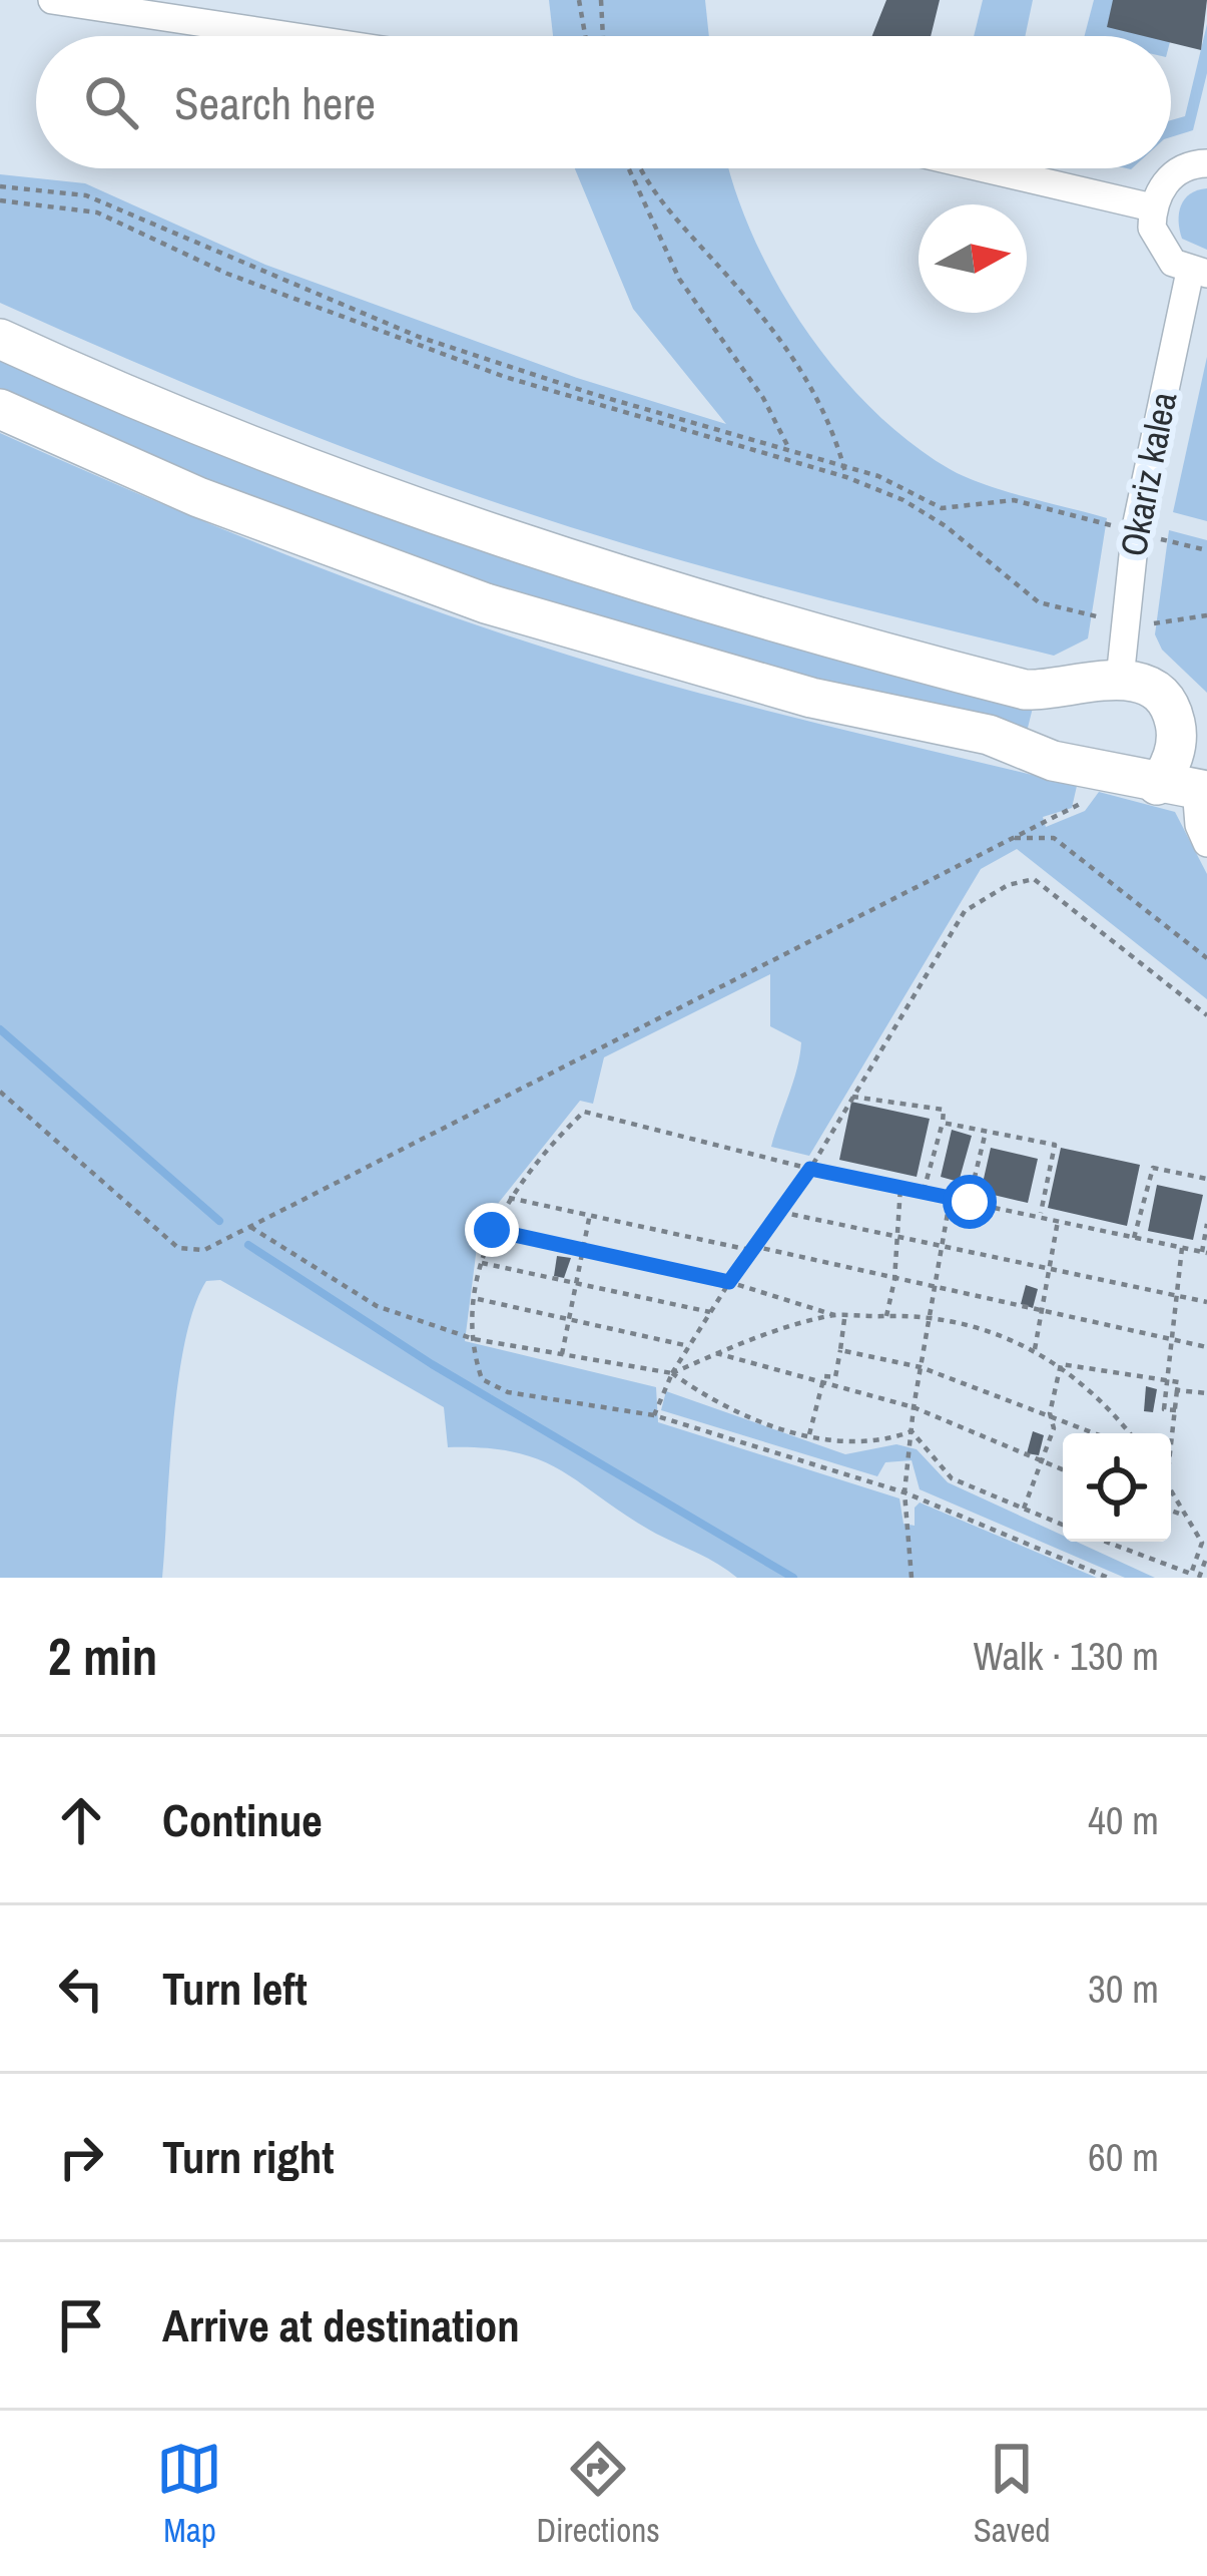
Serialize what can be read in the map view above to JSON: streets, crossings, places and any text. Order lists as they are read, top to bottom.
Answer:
{
  "streets": {
    "street": ["Okariz kalea"]
  },
  "north": "right",
  "page": {
    "search": "Search here",
    "heading": ["2 min", "Walk · 130 m"],
    "list": [
      ["Continue", "40 m"],
      ["Turn left", "30 m"],
      ["Turn right", "60 m"],
      "Arrive at destination"
    ],
    "nav": ["Map", "Directions", "Saved"]
  }
}
